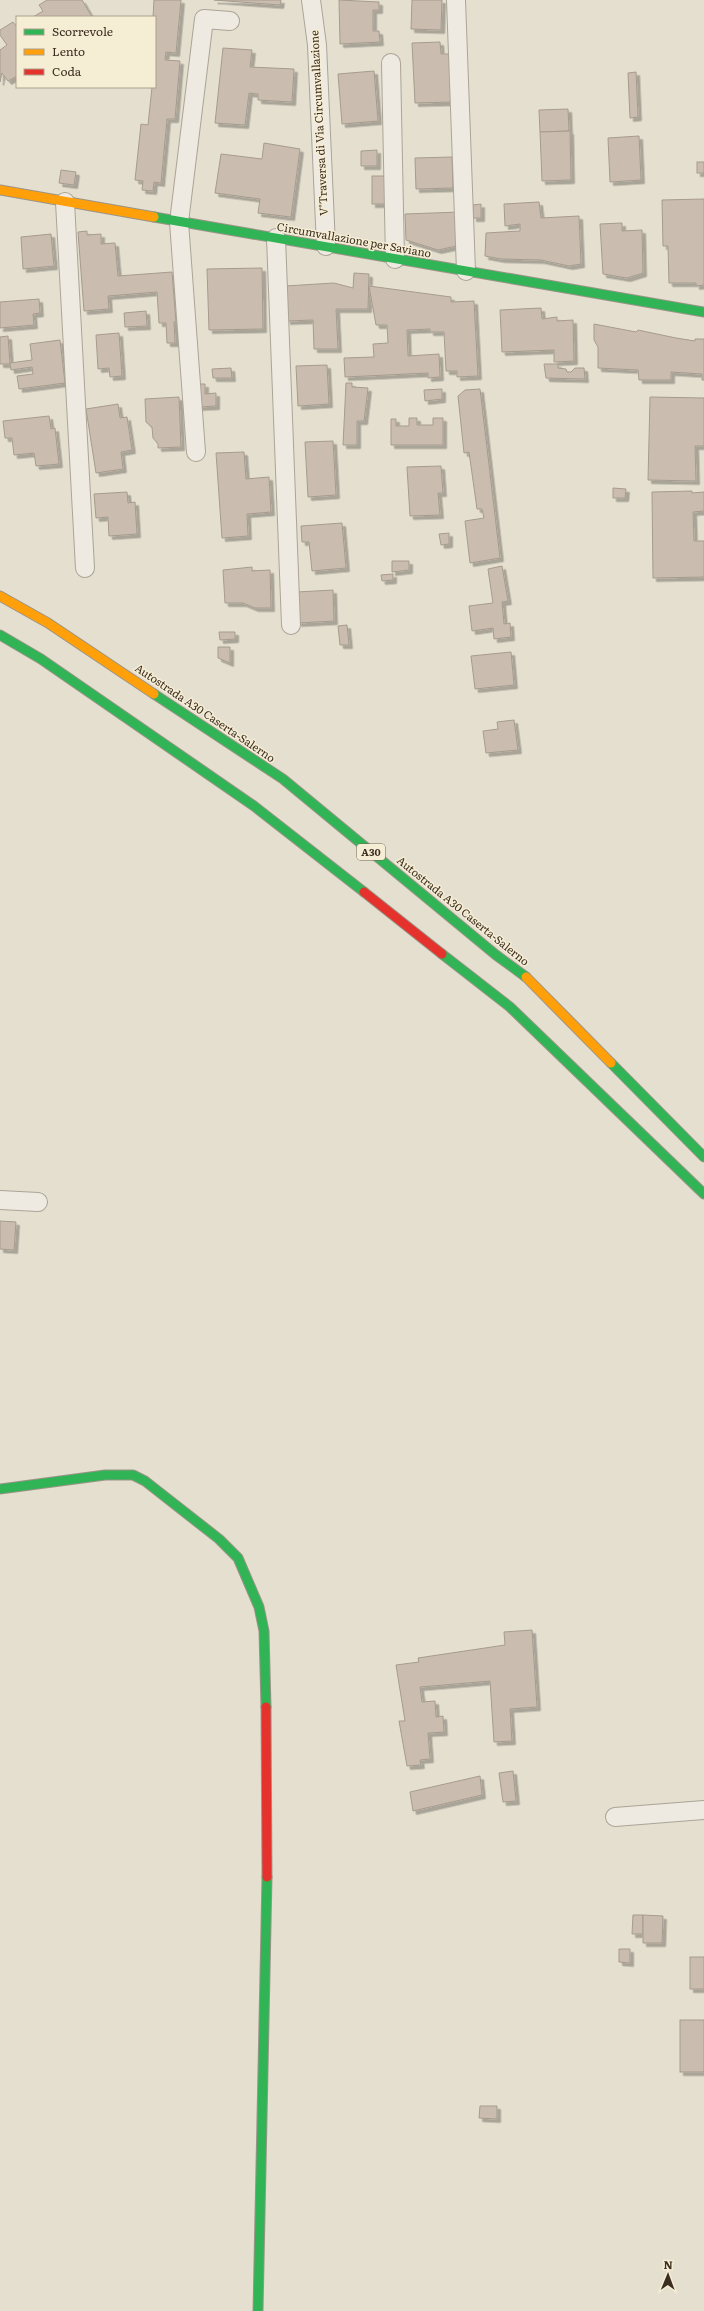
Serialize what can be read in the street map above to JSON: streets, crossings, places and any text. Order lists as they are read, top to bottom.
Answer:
{
  "streets": {
    "main road": ["Circumvallazione per Saviano", "Autostrada A30 Caserta-Salerno", "A30"],
    "street": ["V°Traversa di Via Circumvallazione"]
  },
  "crossings": [
    ["V°Traversa di Via Circumvallazione", "Circumvallazione per Saviano"]
  ],
  "legend": ["Scorrevole", "Lento", "Coda"],
  "north": "top"
}
